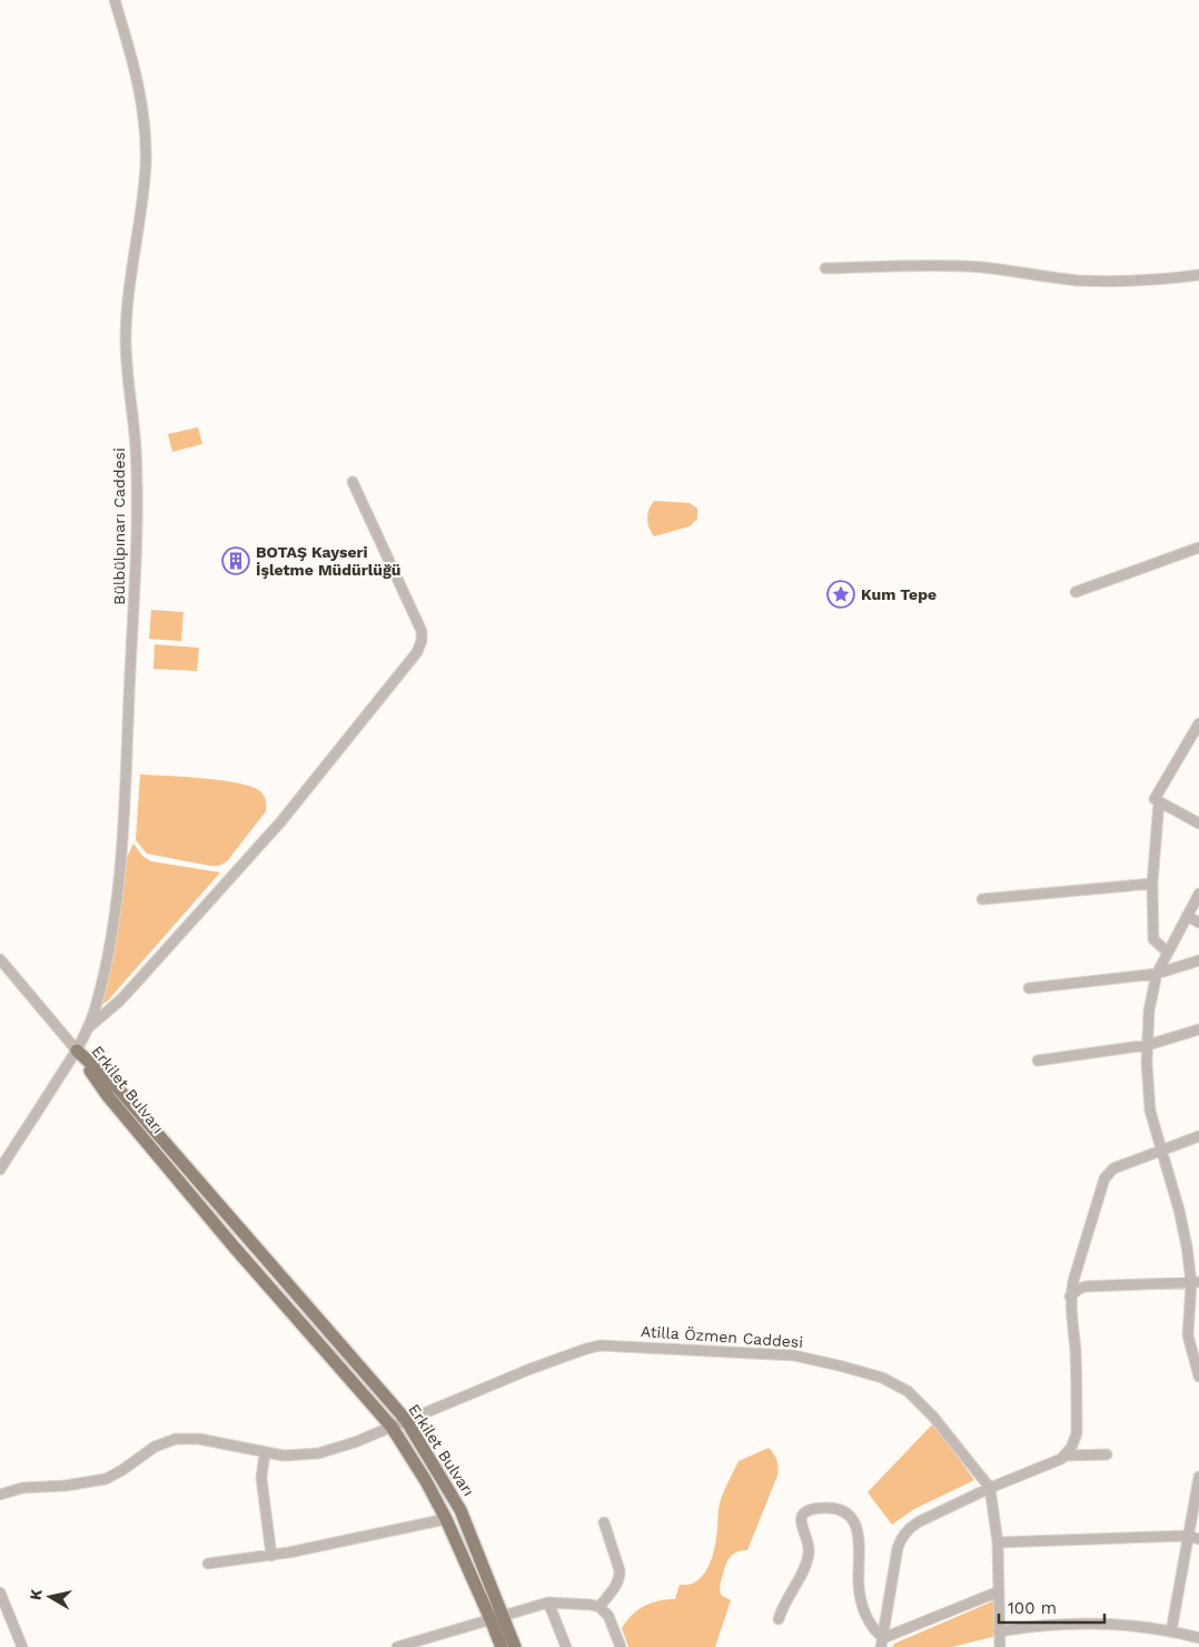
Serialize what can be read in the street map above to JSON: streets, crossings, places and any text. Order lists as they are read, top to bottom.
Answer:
{
  "streets": {
    "main road": ["Erkilet Bulvarı"],
    "street": ["Bülbülpınarı Caddesi", "Atilla Özmen Caddesi"]
  },
  "crossings": [
    ["Bülbülpınarı Caddesi", "Erkilet Bulvarı"],
    ["Erkilet Bulvarı", "Atilla Özmen Caddesi"]
  ],
  "places": {
    "building": ["BOTAŞ Kayseri İşletme Müdürlüğü"],
    "place": ["Kum Tepe"]
  },
  "scale_bar": "100 m",
  "north": "left"
}
